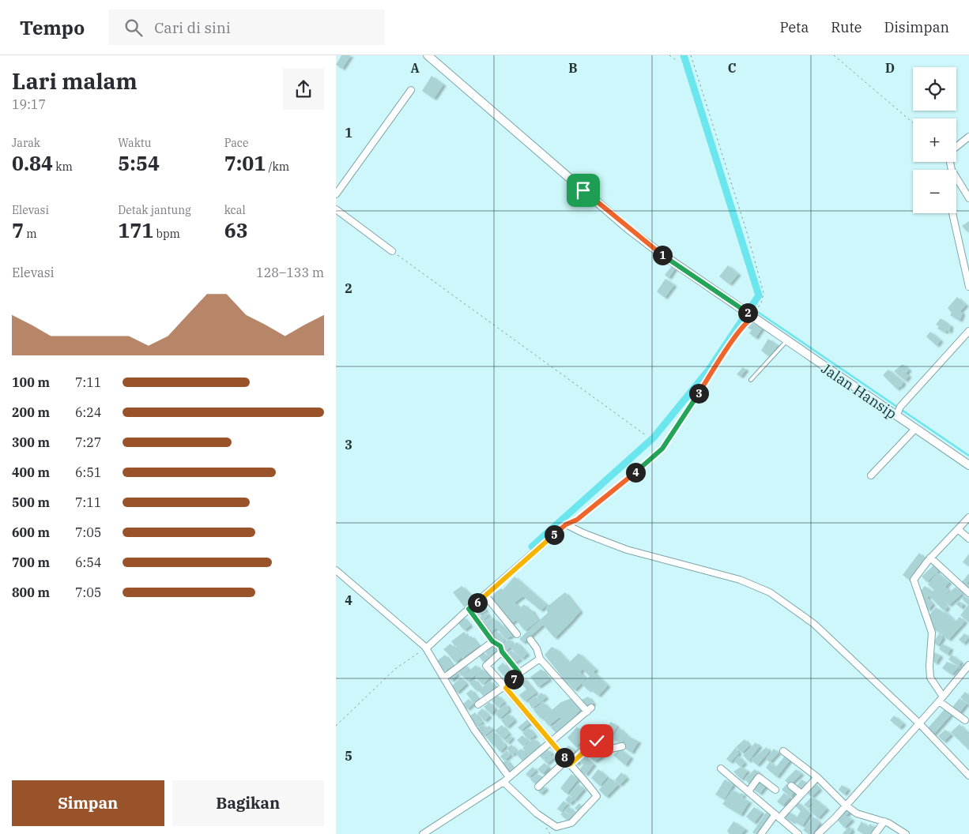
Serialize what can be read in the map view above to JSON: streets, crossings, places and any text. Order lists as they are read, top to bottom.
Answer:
{
  "streets": {
    "street": ["Jalan Hansip"]
  },
  "page": {
    "header": "Tempo",
    "search": "Cari di sini",
    "nav": ["Peta", "Rute", "Disimpan"],
    "heading": ["Lari malam", "19:17"],
    "map_buttons": ["+", "−"],
    "stats": [
      ["Jarak", "0.84 km"],
      ["Waktu", "5:54"],
      ["Pace", "7:01 /km"],
      ["Elevasi", "7 m"],
      ["Detak jantung", "171 bpm"],
      ["kcal", "63"]
    ],
    "pins": [
      "1",
      "2",
      "3",
      "4",
      "5",
      "6",
      "7",
      "8"
    ],
    "chart": ["Elevasi", "128–133 m"],
    "list": [
      {
        "name": "100 m",
        "note": "7:11"
      },
      {
        "name": "200 m",
        "note": "6:24"
      },
      {
        "name": "300 m",
        "note": "7:27"
      },
      {
        "name": "400 m",
        "note": "6:51"
      },
      {
        "name": "500 m",
        "note": "7:11"
      },
      {
        "name": "600 m",
        "note": "7:05"
      },
      {
        "name": "700 m",
        "note": "6:54"
      },
      {
        "name": "800 m",
        "note": "7:05"
      }
    ],
    "buttons": ["Simpan", "Bagikan"]
  },
  "grid": {
    "columns": [
      "A",
      "B",
      "C",
      "D"
    ],
    "rows": [
      "1",
      "2",
      "3",
      "4",
      "5"
    ]
  }
}
